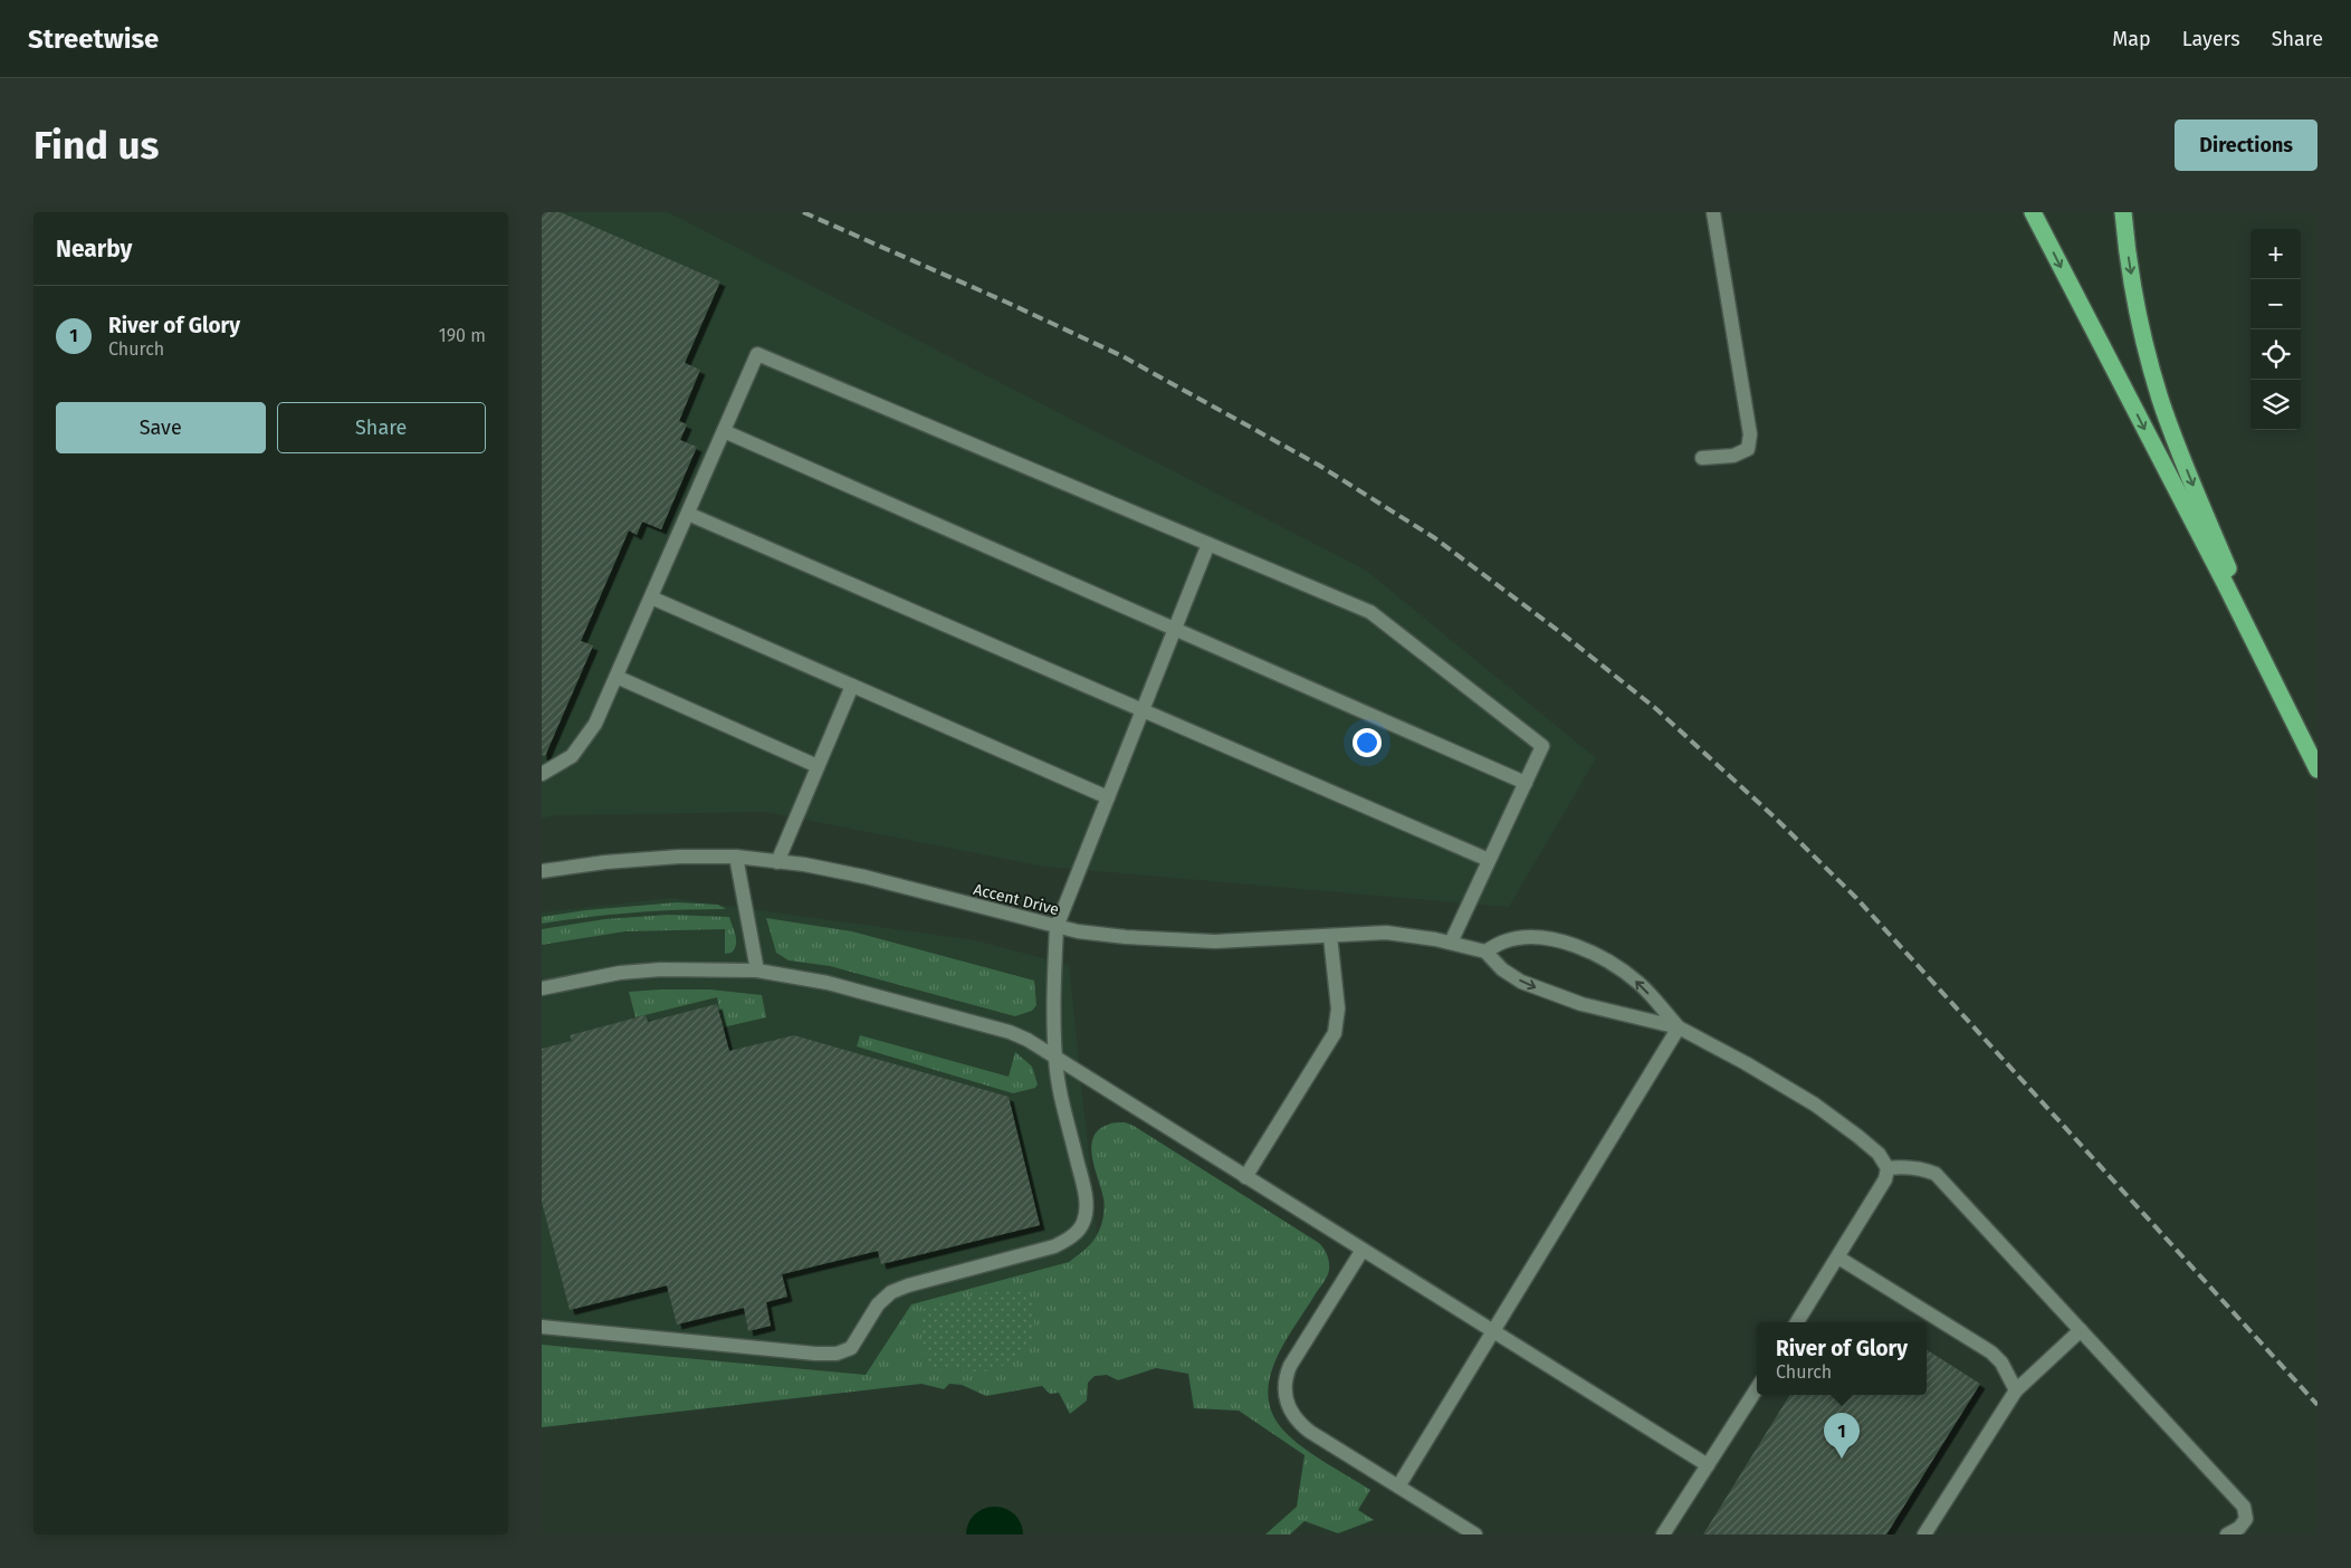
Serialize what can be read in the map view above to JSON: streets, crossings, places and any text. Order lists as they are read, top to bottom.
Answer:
{
  "streets": {
    "street": ["Accent Drive"]
  },
  "page": {
    "header": "Streetwise",
    "nav": ["Map", "Layers", "Share"],
    "buttons": [
      "Directions",
      ["Save", "Share"]
    ],
    "title": "Find us",
    "heading": "Nearby",
    "map_buttons": ["+", "−"],
    "list": [
      {
        "mark": "1",
        "name": "River of Glory",
        "note": "Church",
        "value": "190 m"
      }
    ],
    "popup": ["River of Glory", "Church"],
    "pins": "1"
  }
}
